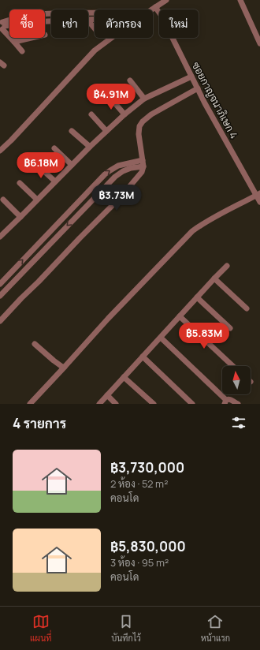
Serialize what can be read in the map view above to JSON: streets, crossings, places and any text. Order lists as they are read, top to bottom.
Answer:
{
  "streets": {
    "street": ["ซอยกาญจนาภิเษก 4"]
  },
  "north": "top",
  "page": {
    "chip": [
      "ซื้อ",
      "เช่า",
      "ตัวกรอง",
      "ใหม่"
    ],
    "price": [
      "฿4.91M",
      "฿6.18M",
      "฿3.73M",
      "฿5.83M"
    ],
    "heading": "4 รายการ",
    "list": [
      {
        "name": "฿3,730,000",
        "note": "2 ห้อง · 52 m² · คอนโด"
      },
      {
        "name": "฿5,830,000",
        "note": "3 ห้อง · 95 m² · คอนโด"
      }
    ],
    "tabs": ["แผนที่", "บันทึกไว้", "หน้าแรก"]
  }
}
